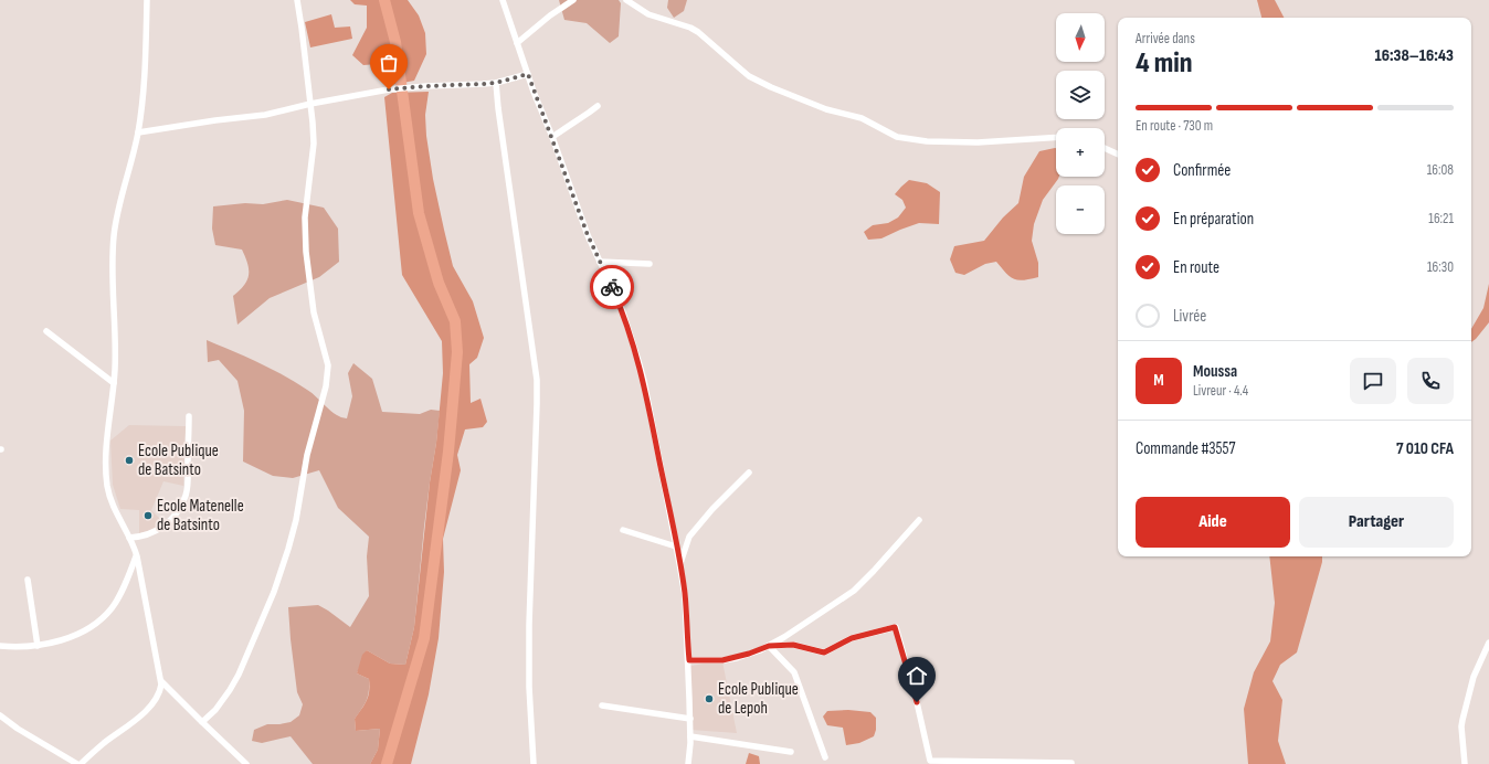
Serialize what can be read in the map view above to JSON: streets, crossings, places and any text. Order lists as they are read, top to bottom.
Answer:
{
  "places": ["Ecole Publique de Batsinto", "Ecole Matenelle de Batsinto", "Ecole Publique de Lepoh"],
  "north": "bottom",
  "page": {
    "map_buttons": ["+", "−"],
    "heading": ["4 min", "Arrivée dans", "16:38–16:43"],
    "panel": [
      "Moussa",
      "Livreur · 4.4",
      "Commande #3557",
      "7 010 CFA"
    ],
    "bar": "En route · 730 m",
    "list": [
      ["Confirmée", "16:08"],
      ["En préparation", "16:21"],
      ["En route", "16:30"],
      "Livrée"
    ],
    "round": "M",
    "buttons": ["Aide", "Partager"]
  }
}
